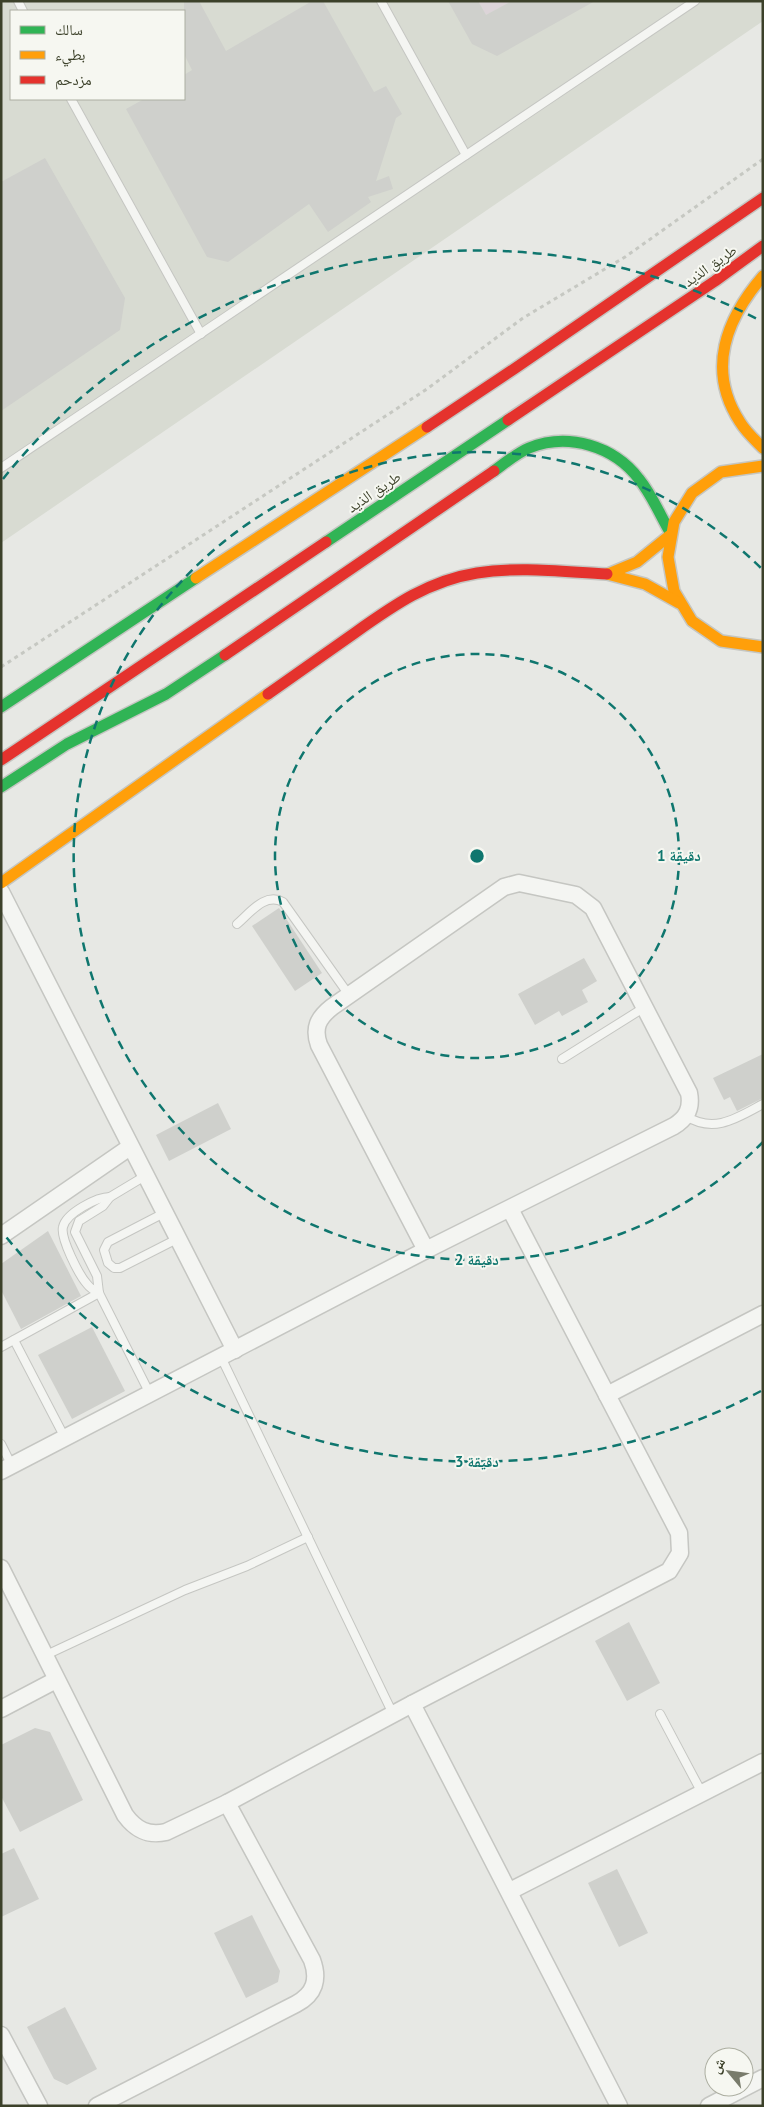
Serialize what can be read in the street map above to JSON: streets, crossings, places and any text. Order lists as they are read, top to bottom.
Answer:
{
  "streets": {
    "main road": ["طريق الذيد"]
  },
  "legend": ["سالك", "بطيء", "مزدحم"],
  "north": "top left",
  "rings": ["1 دقيقة", "2 دقيقة", "3 دقيقة"]
}
